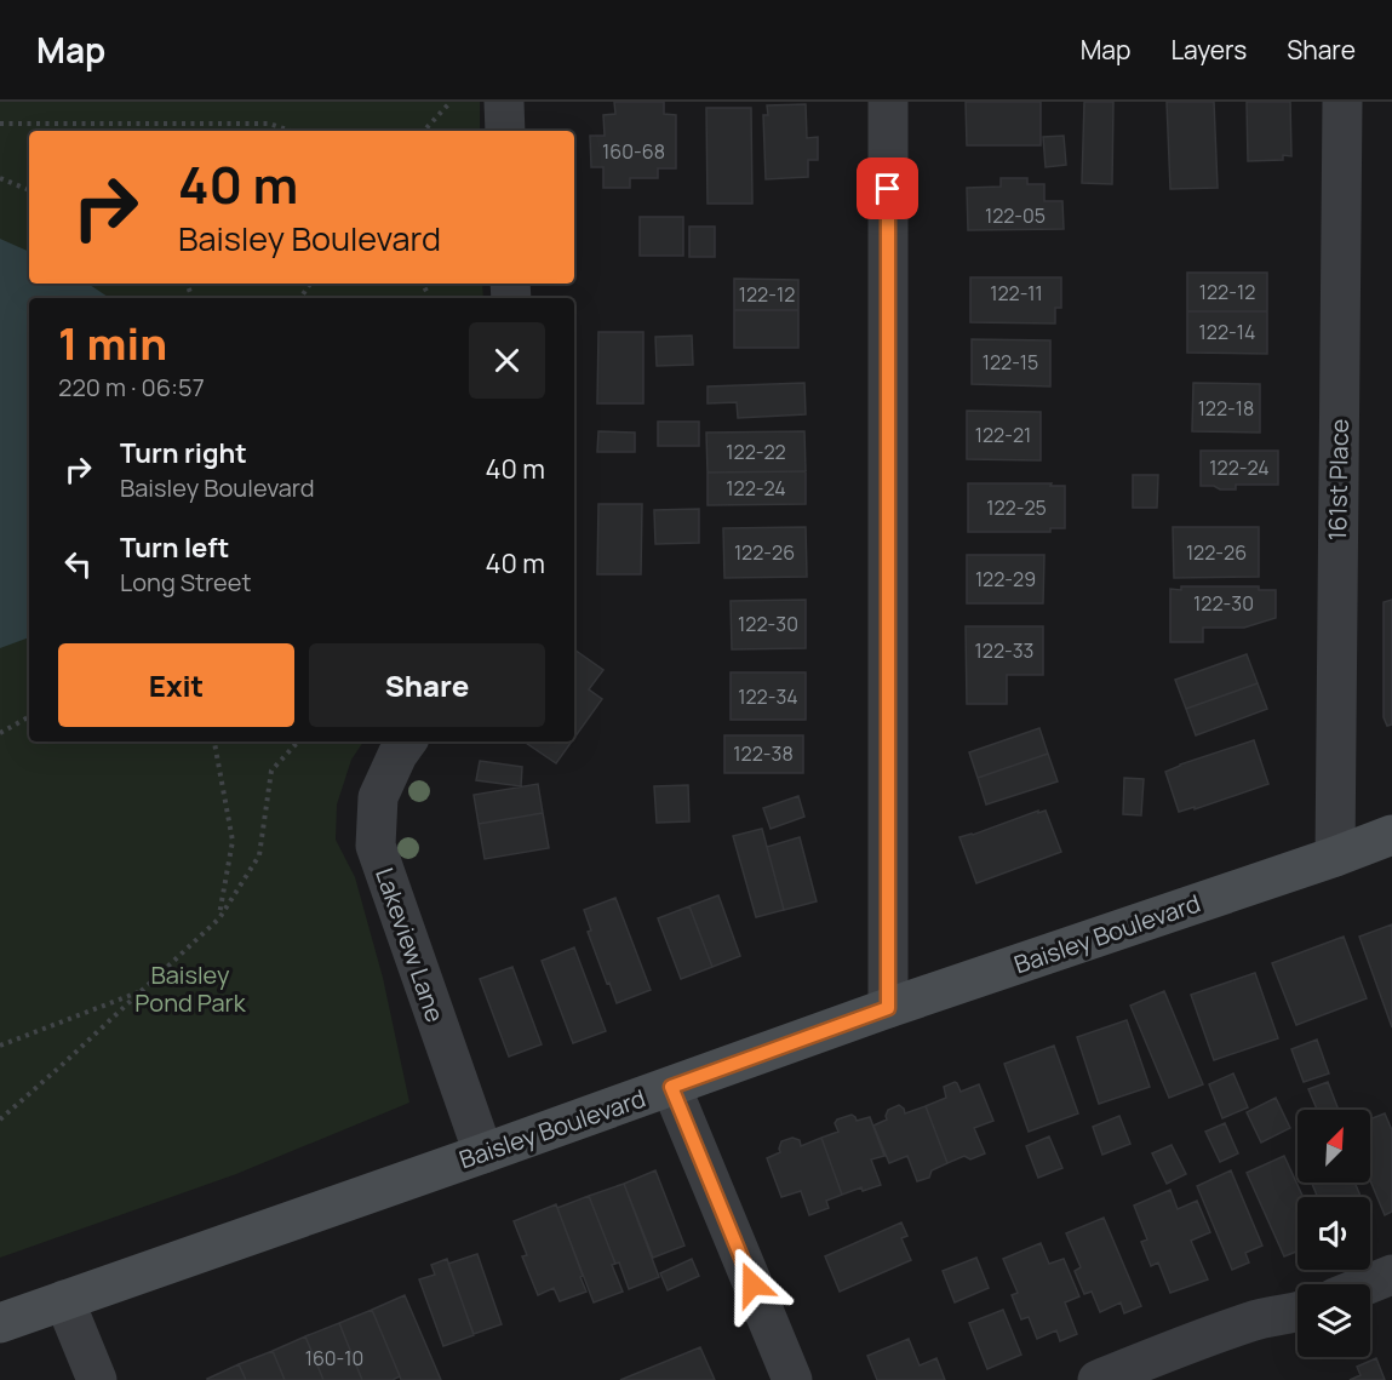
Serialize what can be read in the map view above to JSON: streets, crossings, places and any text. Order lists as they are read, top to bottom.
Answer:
{
  "streets": {
    "main road": ["Baisley Boulevard"],
    "street": ["161st Place", "Lakeview Lane"]
  },
  "crossings": [
    ["161st Place", "Baisley Boulevard"],
    ["Baisley Boulevard", "Lakeview Lane"]
  ],
  "parks": ["Baisley Pond Park"],
  "house_numbers": [
    "160-68",
    "122-05",
    "122-12",
    "122-11",
    "122-12",
    "122-14",
    "122-15",
    "122-18",
    "122-21",
    "122-22",
    "122-24",
    "122-24",
    "122-25",
    "122-26",
    "122-26",
    "122-29",
    "122-30",
    "122-30",
    "122-33",
    "122-34",
    "122-38",
    "160-10"
  ],
  "north": "top right",
  "page": {
    "header": "Map",
    "nav": ["Map", "Layers", "Share"],
    "turn": ["40 m", "Baisley Boulevard"],
    "heading": ["1 min", "220 m · 06:57"],
    "list": [
      {
        "name": "Turn right",
        "note": "Baisley Boulevard",
        "value": "40 m"
      },
      {
        "name": "Turn left",
        "note": "Long Street",
        "value": "40 m"
      }
    ],
    "buttons": ["Exit", "Share"]
  }
}
